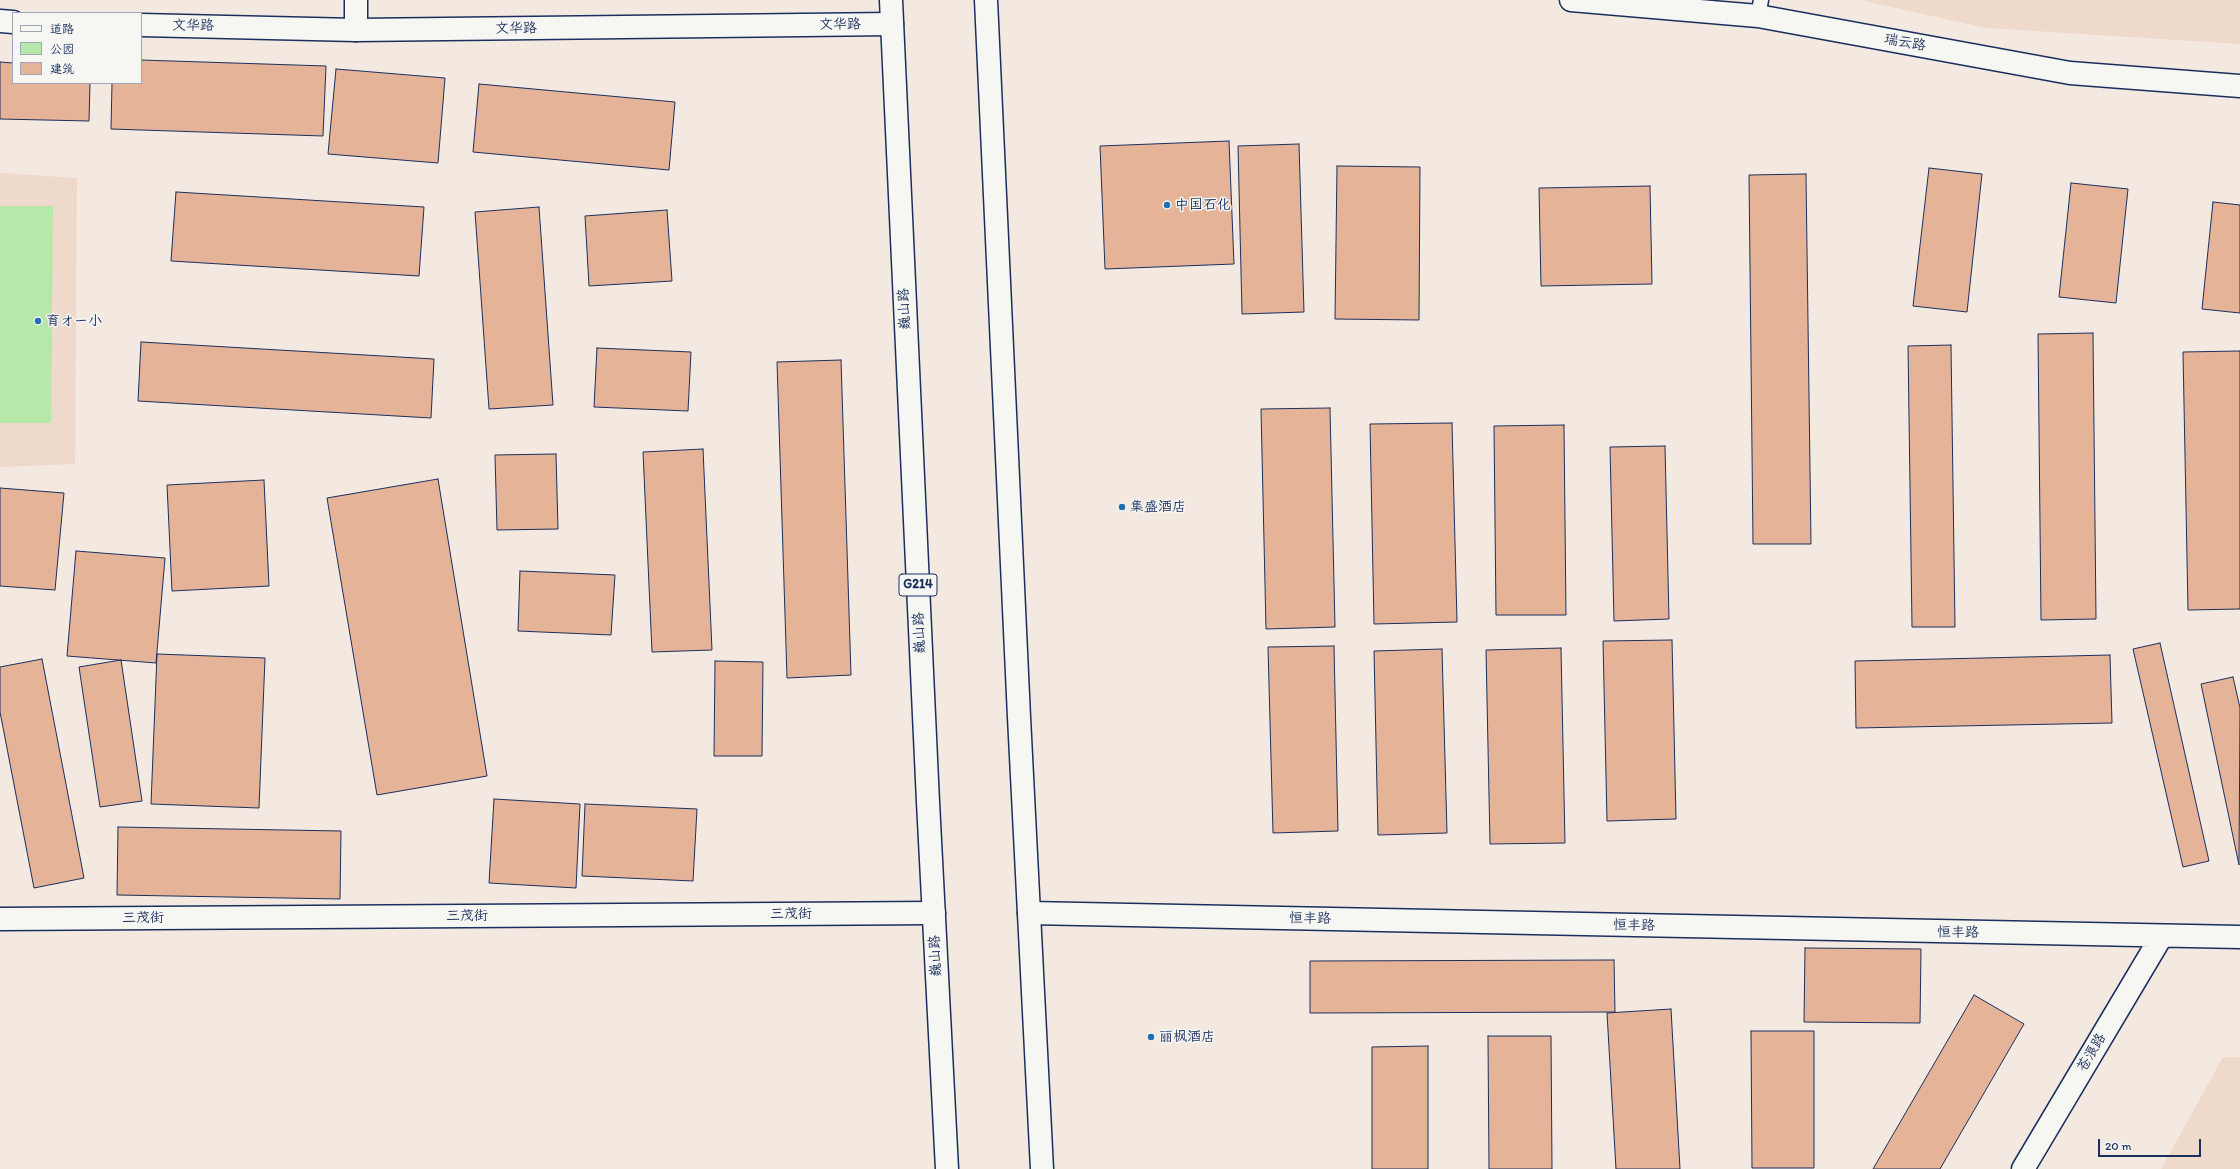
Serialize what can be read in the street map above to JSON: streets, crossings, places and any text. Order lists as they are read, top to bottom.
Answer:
{
  "streets": {
    "main road": [
      "文华路",
      "瑞云路",
      "巍山路",
      "G214",
      "三茂街",
      "恒丰路",
      "苍浪路"
    ]
  },
  "crossings": [
    ["文华路", "巍山路"],
    ["巍山路", "三茂街"],
    ["恒丰路", "苍浪路"]
  ],
  "places": [
    "中国石化",
    "育オー小",
    "集盛酒店",
    "丽枫酒店"
  ],
  "legend": ["道路", "公园", "建筑"],
  "scale_bar": "20 m"
}
